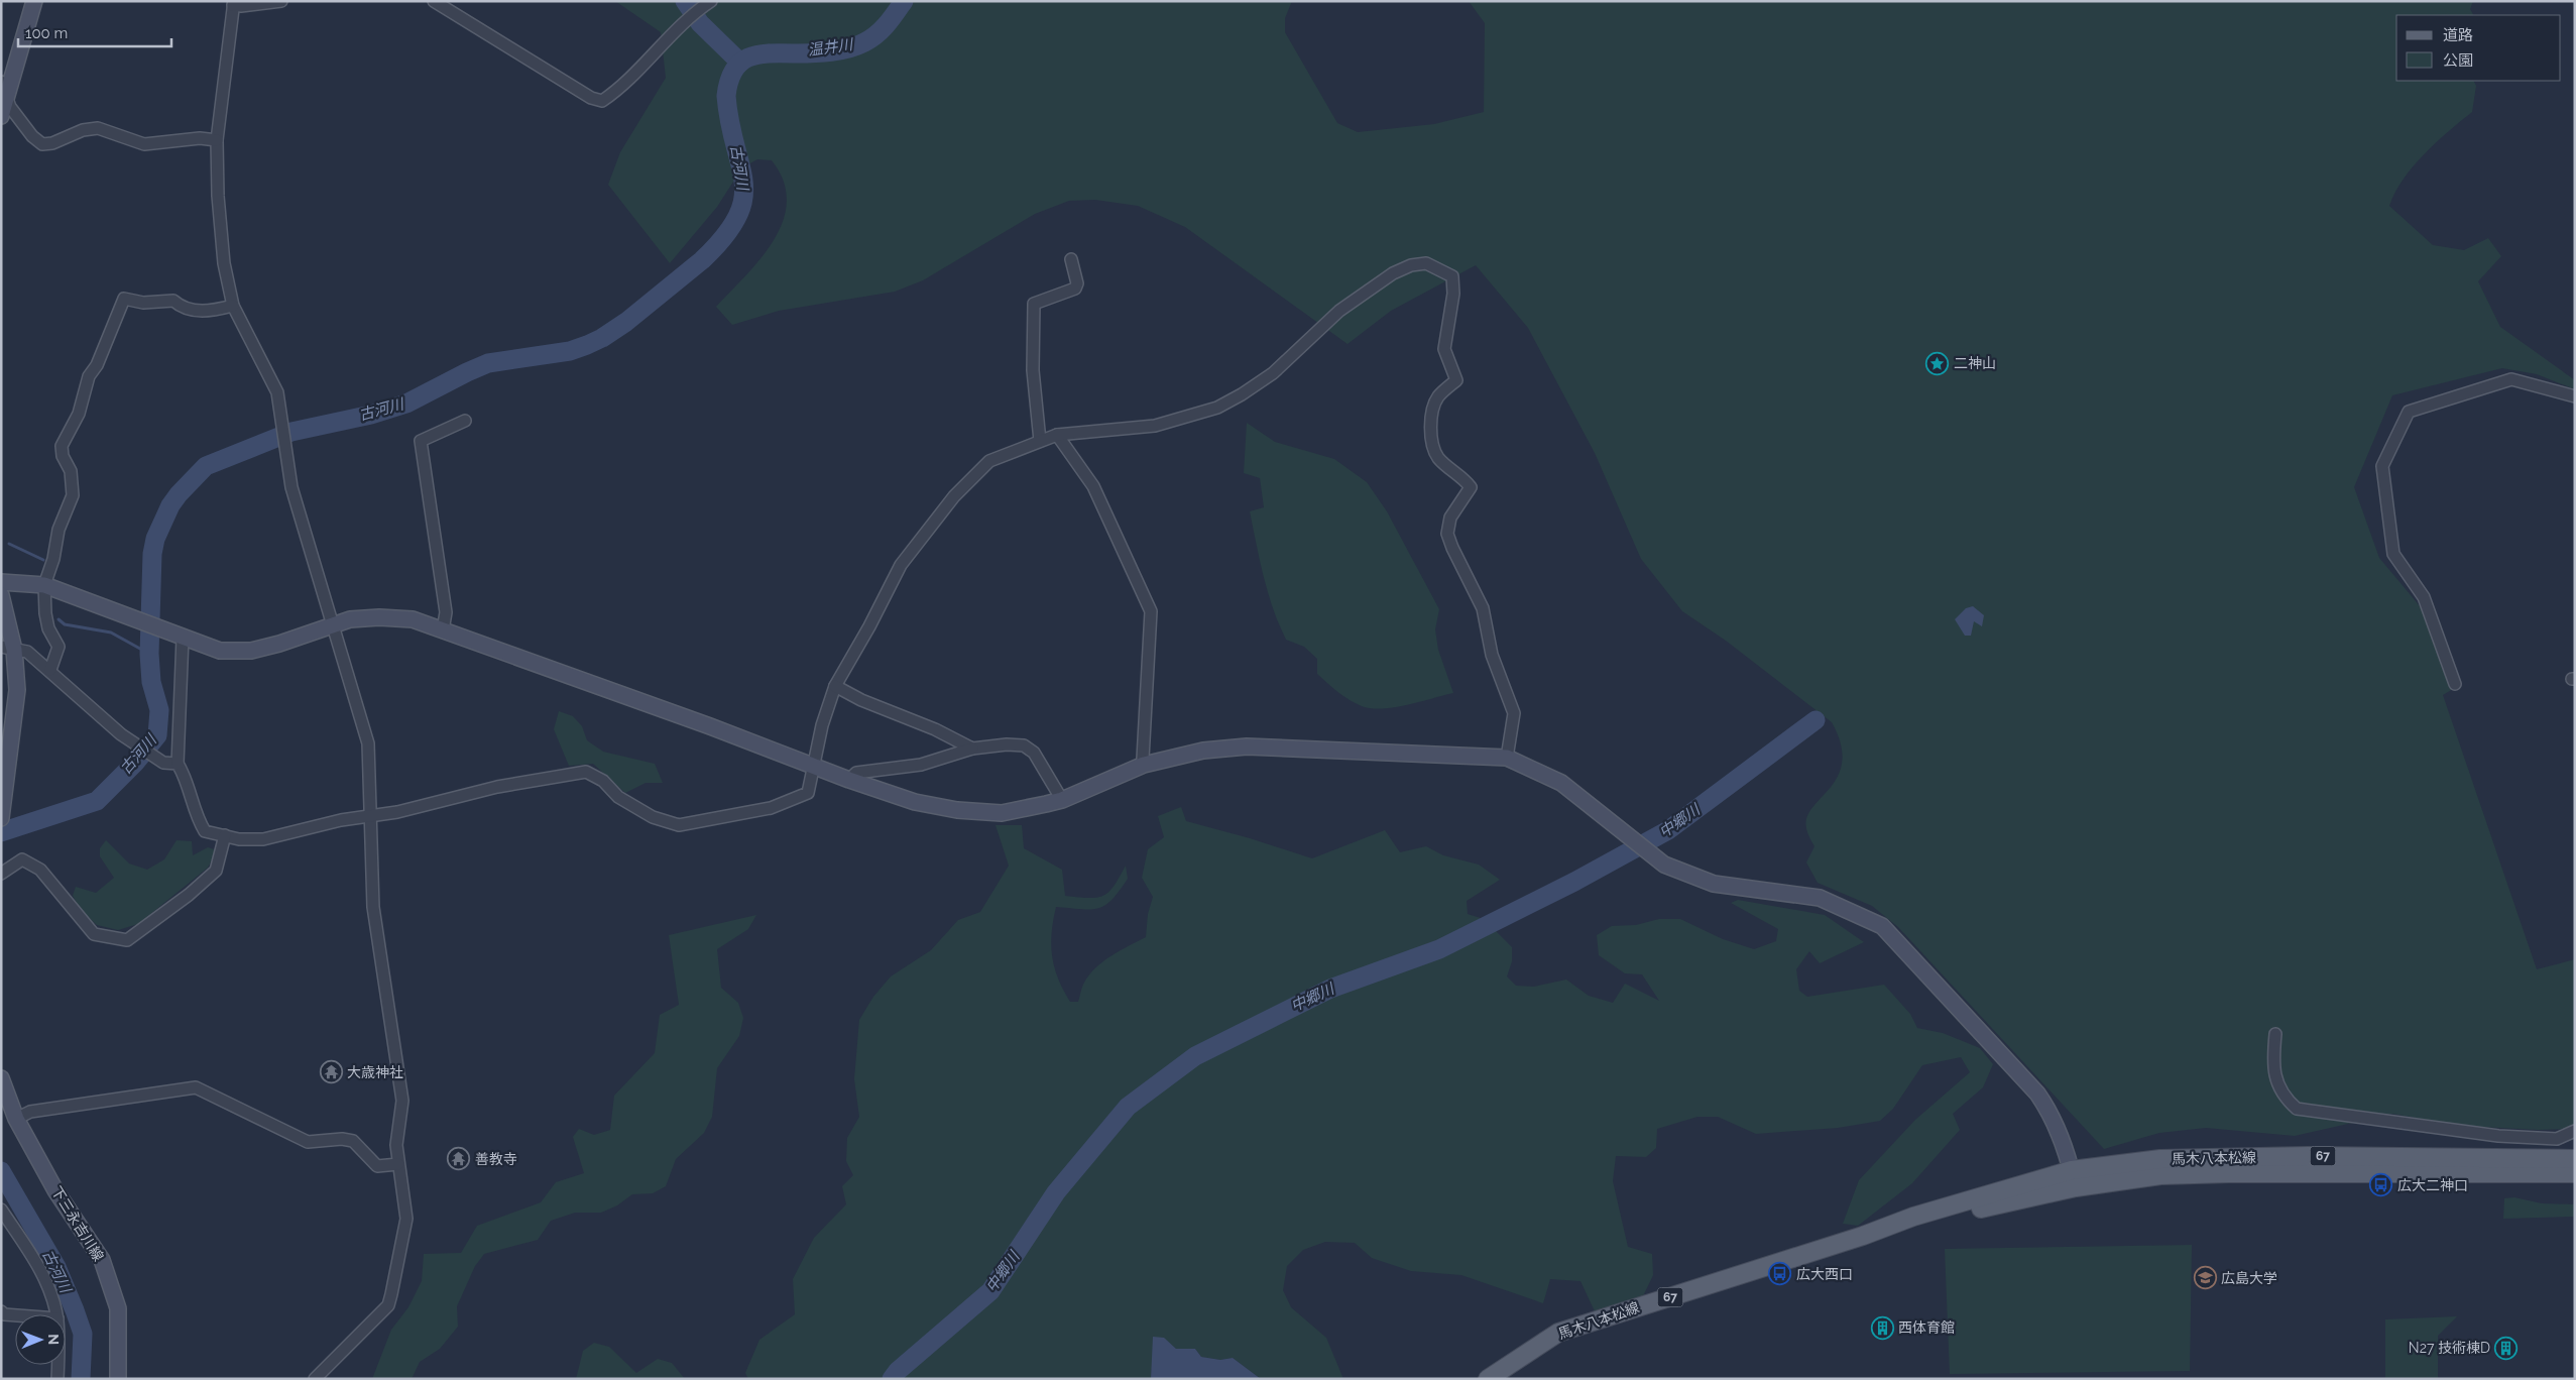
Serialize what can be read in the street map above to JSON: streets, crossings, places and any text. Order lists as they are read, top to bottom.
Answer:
{
  "streets": {
    "main road": ["67", "馬木八本松線"],
    "street": ["下三永吉川線"]
  },
  "water": ["温井川", "古河川", "中郷川"],
  "places": {
    "place": ["二神山"],
    "temple": ["大歳神社", "善教寺"],
    "bus stop": ["広大二神口", "広大西口"],
    "school or university": ["広島大学"],
    "building": ["西体育館", "N27 技術棟D"]
  },
  "legend": ["道路", "公園"],
  "scale_bar": "100 m",
  "north": "right"
}
